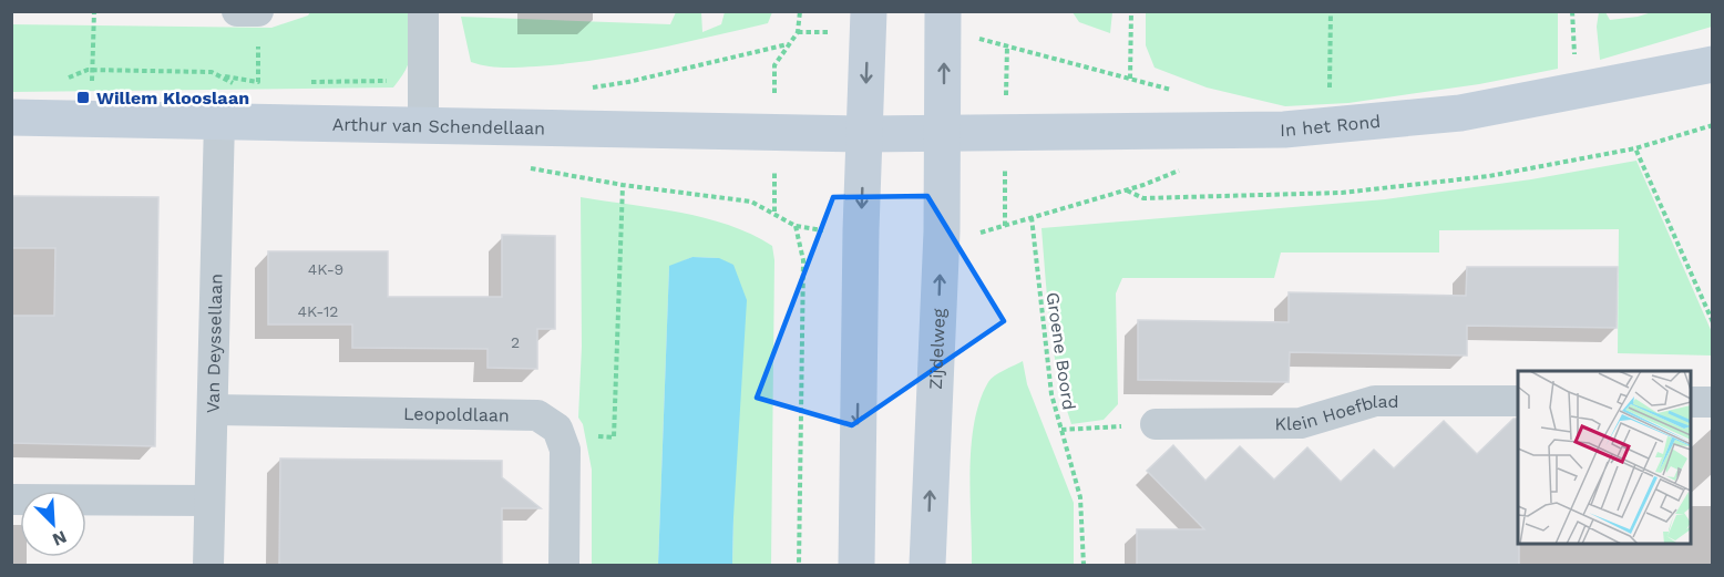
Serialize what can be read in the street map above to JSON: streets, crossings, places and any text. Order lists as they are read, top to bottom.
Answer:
{
  "streets": {
    "street": [
      "Arthur van Schendellaan",
      "In het Rond",
      "Van Deyssellaan",
      "Zijdelweg",
      "Klein Hoefblad",
      "Leopoldlaan"
    ],
    "path": ["Groene Boord"]
  },
  "crossings": [
    ["Arthur van Schendellaan", "Van Deyssellaan"],
    ["In het Rond", "Zijdelweg"],
    ["Van Deyssellaan", "Leopoldlaan"]
  ],
  "places": {
    "transit": ["Willem Klooslaan"]
  },
  "house_numbers": ["4K-9", "4K-12", "2"],
  "north": "bottom right"
}
